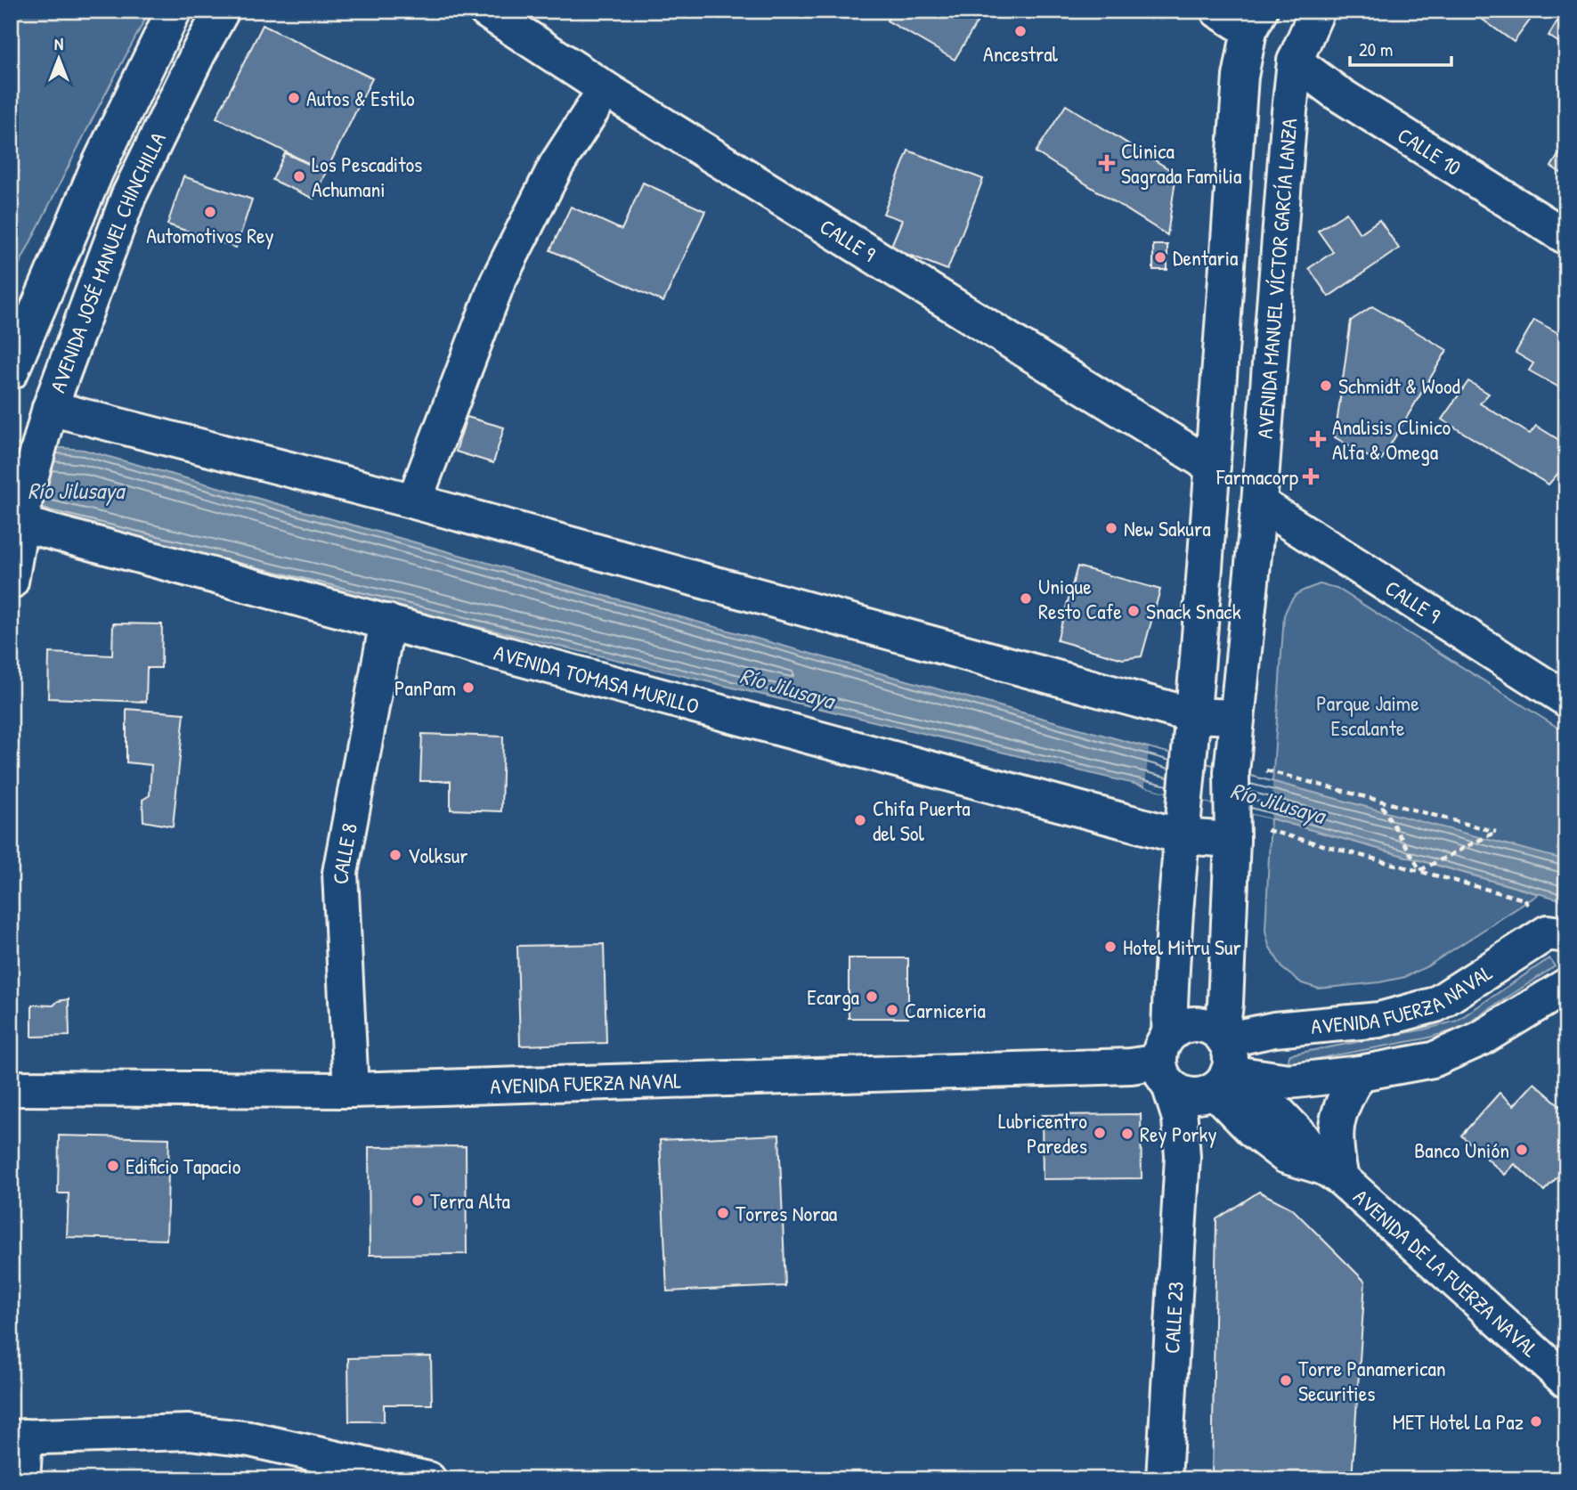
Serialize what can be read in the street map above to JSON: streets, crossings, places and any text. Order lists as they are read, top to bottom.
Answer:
{
  "streets": {
    "main road": [
      "CALLE 10",
      "CALLE 9",
      "AVENIDA JOSÉ MANUEL CHINCHILLA",
      "AVENIDA MANUEL VÍCTOR GARCÍA LANZA",
      "AVENIDA TOMASA MURILLO",
      "CALLE 8",
      "AVENIDA FUERZA NAVAL",
      "AVENIDA DE LA FUERZA NAVAL",
      "CALLE 23"
    ]
  },
  "crossings": [
    ["CALLE 10", "AVENIDA MANUEL VÍCTOR GARCÍA LANZA"],
    ["CALLE 9", "AVENIDA MANUEL VÍCTOR GARCÍA LANZA"],
    ["AVENIDA JOSÉ MANUEL CHINCHILLA", "AVENIDA TOMASA MURILLO"],
    ["AVENIDA MANUEL VÍCTOR GARCÍA LANZA", "AVENIDA TOMASA MURILLO"],
    ["AVENIDA MANUEL VÍCTOR GARCÍA LANZA", "AVENIDA FUERZA NAVAL"],
    ["AVENIDA MANUEL VÍCTOR GARCÍA LANZA", "AVENIDA DE LA FUERZA NAVAL"],
    ["AVENIDA MANUEL VÍCTOR GARCÍA LANZA", "CALLE 23"],
    ["AVENIDA TOMASA MURILLO", "CALLE 8"],
    ["CALLE 8", "AVENIDA FUERZA NAVAL"],
    ["AVENIDA FUERZA NAVAL", "AVENIDA DE LA FUERZA NAVAL"],
    ["AVENIDA FUERZA NAVAL", "CALLE 23"],
    ["AVENIDA DE LA FUERZA NAVAL", "CALLE 23"]
  ],
  "water": ["Río Jilusaya"],
  "parks": ["Parque Jaime Escalante"],
  "places": {
    "other": [
      "Ancestral",
      "Autos & Estilo",
      "Los Pescaditos Achumani",
      "Automotivos Rey",
      "Dentaria",
      "Schmidt & Wood",
      "New Sakura",
      "Unique Resto Cafe",
      "Snack Snack",
      "PanPam",
      "Chifa Puerta del Sol",
      "Volksur",
      "Hotel Mitru Sur",
      "Ecarga",
      "Carniceria",
      "Lubricentro Paredes",
      "Rey Porky",
      "Banco Unión",
      "Edificio Tapacio",
      "Terra Alta",
      "Torres Noraa",
      "Torre Panamerican Securities",
      "MET Hotel La Paz"
    ],
    "health": ["Clinica Sagrada Familia", "Analisis Clinico Alfa & Omega", "Farmacorp"]
  },
  "scale_bar": "20 m",
  "north": "top"
}
